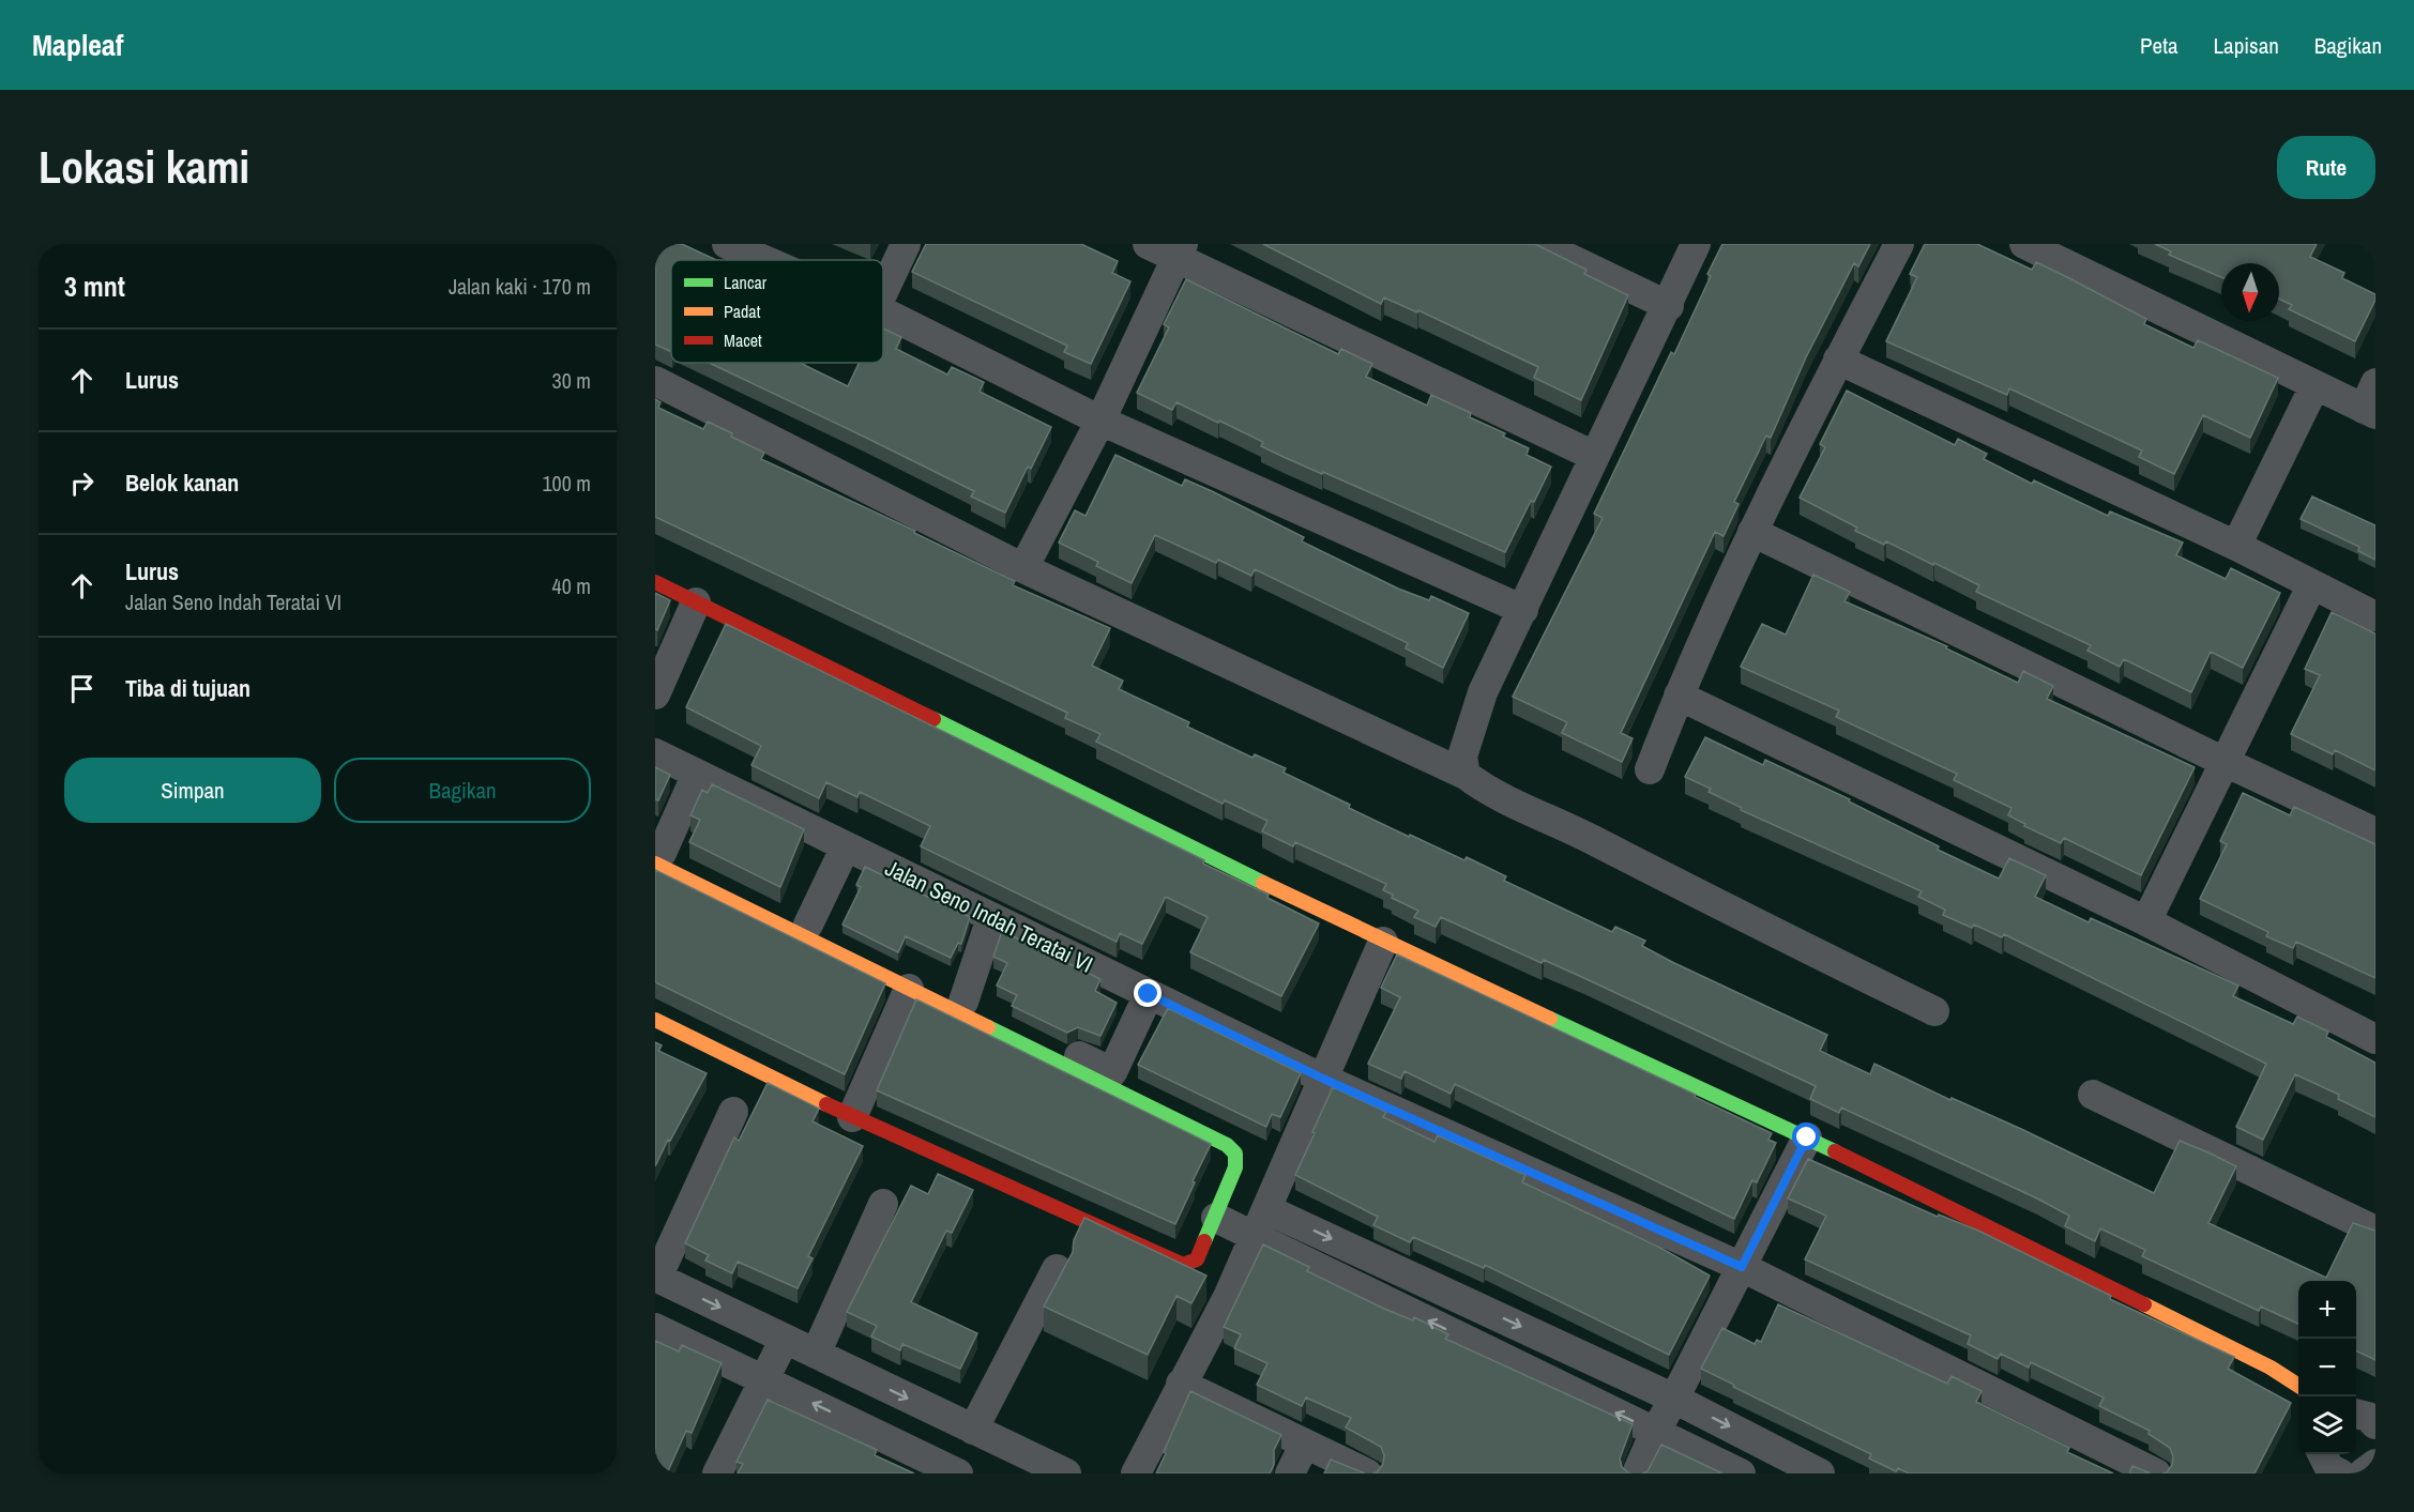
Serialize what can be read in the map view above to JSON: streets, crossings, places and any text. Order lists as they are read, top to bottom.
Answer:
{
  "streets": {
    "street": ["Jalan Seno Indah Teratai VI"]
  },
  "legend": ["Lancar", "Padat", "Macet"],
  "north": "bottom",
  "page": {
    "header": "Mapleaf",
    "nav": ["Peta", "Lapisan", "Bagikan"],
    "buttons": [
      "Rute",
      ["Simpan", "Bagikan"]
    ],
    "title": "Lokasi kami",
    "heading": ["3 mnt", "Jalan kaki · 170 m"],
    "list": [
      ["Lurus", "30 m"],
      ["Belok kanan", "100 m"],
      ["Lurus", "Jalan Seno Indah Teratai VI", "40 m"],
      "Tiba di tujuan"
    ],
    "map_buttons": ["+", "−"]
  }
}
